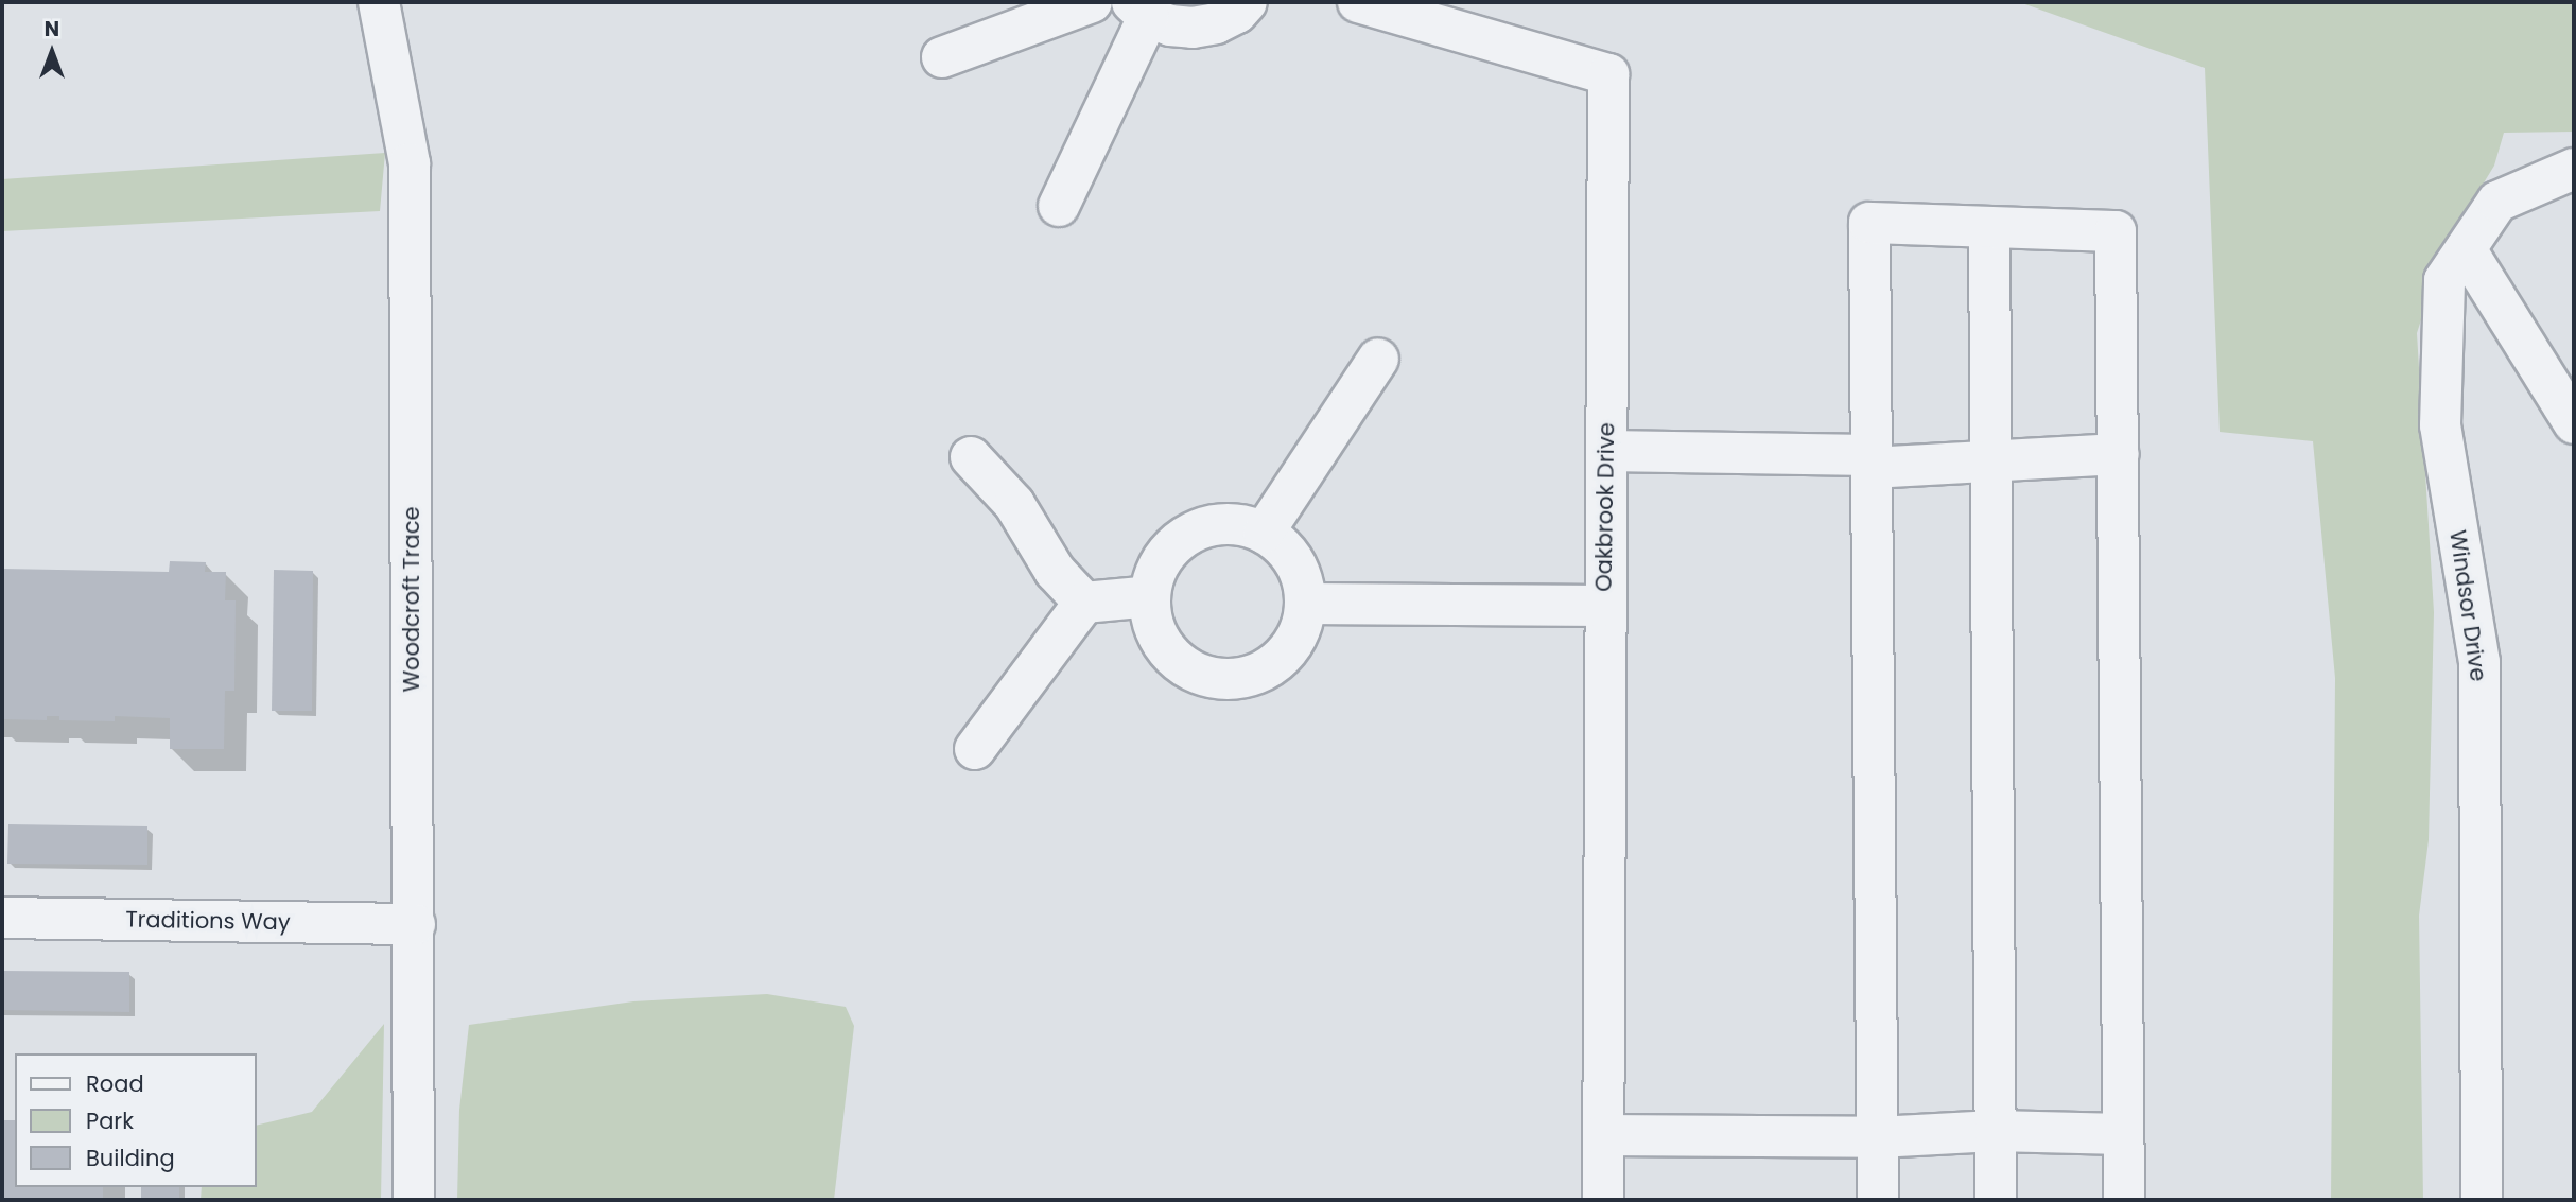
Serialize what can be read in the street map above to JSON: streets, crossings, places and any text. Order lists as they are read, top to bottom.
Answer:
{
  "streets": {
    "street": [
      "Oakbrook Drive",
      "Woodcroft Trace",
      "Windsor Drive",
      "Traditions Way"
    ]
  },
  "crossings": [
    ["Woodcroft Trace", "Traditions Way"]
  ],
  "legend": ["Road", "Park", "Building"],
  "north": "top"
}
